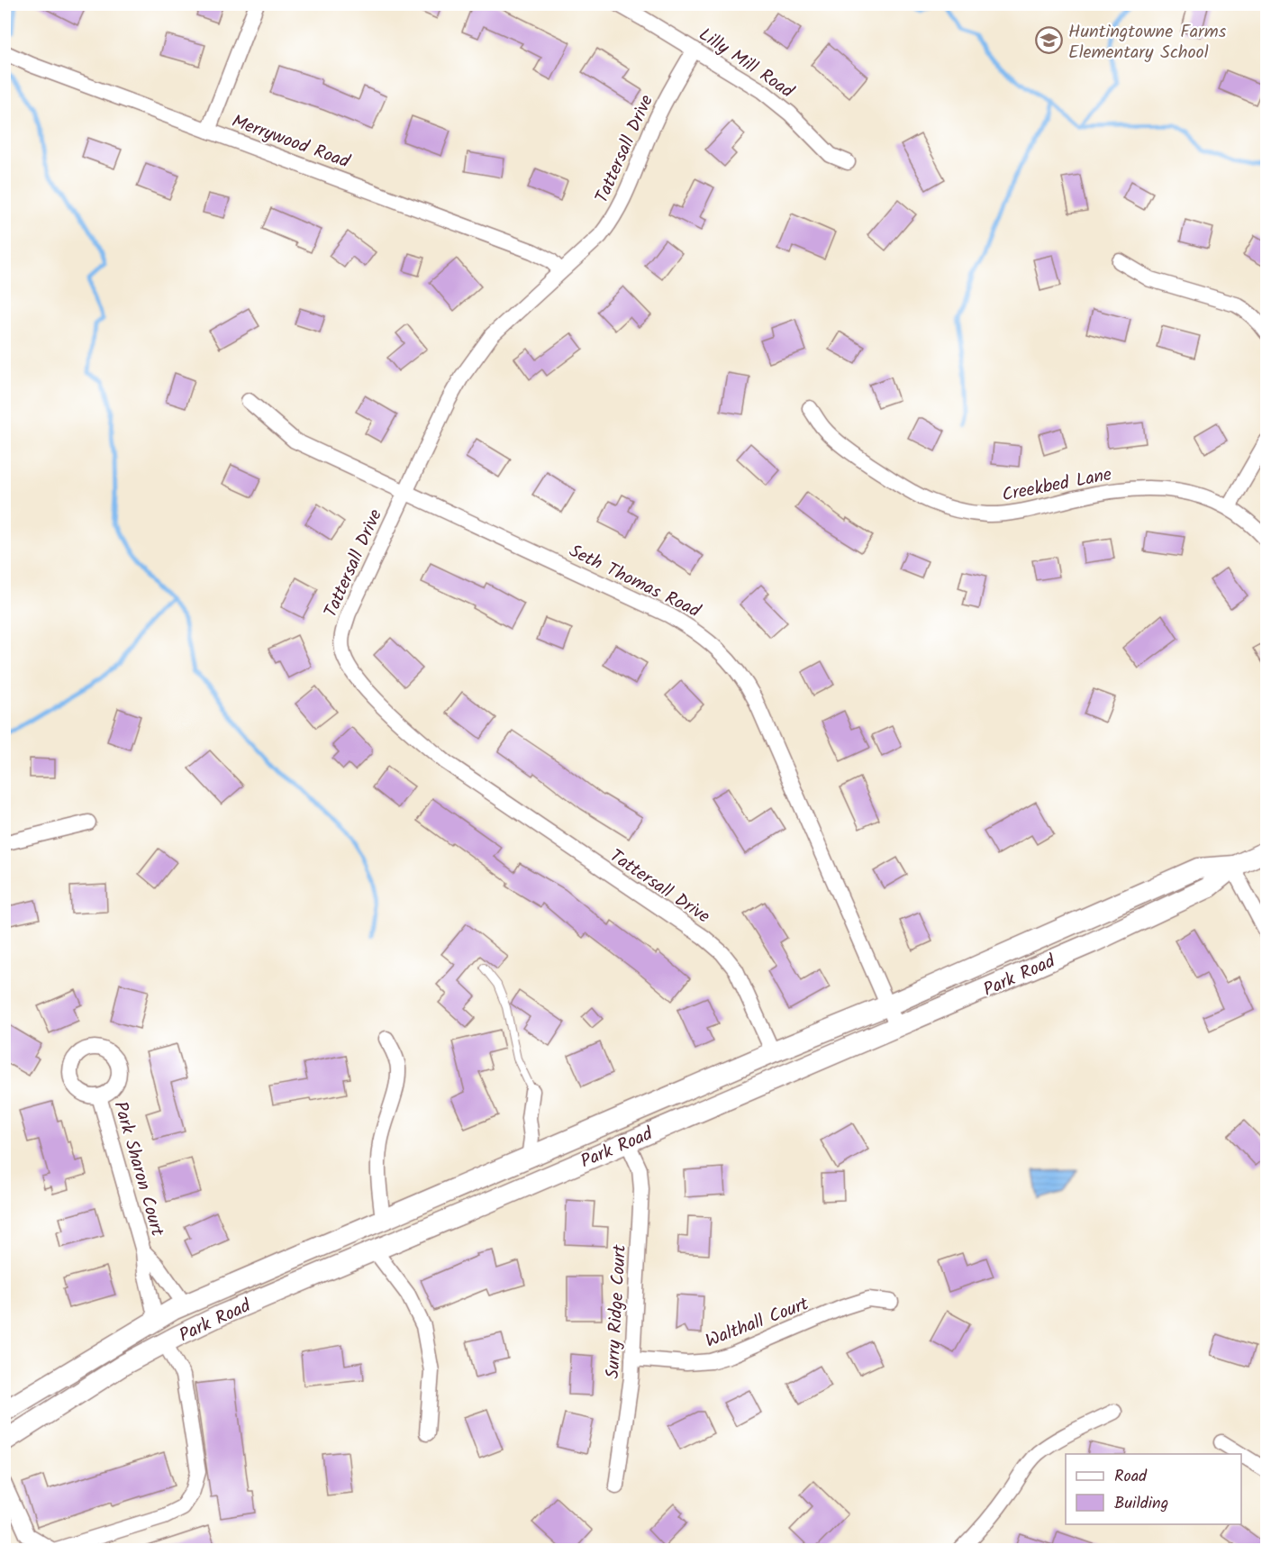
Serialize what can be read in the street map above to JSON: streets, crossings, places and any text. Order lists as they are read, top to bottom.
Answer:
{
  "streets": {
    "main road": ["Park Road"],
    "street": [
      "Lilly Mill Road",
      "Merrywood Road",
      "Tattersall Drive",
      "Creekbed Lane",
      "Seth Thomas Road",
      "Park Sharon Court",
      "Surry Ridge Court",
      "Walthall Court"
    ]
  },
  "crossings": [
    ["Lilly Mill Road", "Tattersall Drive"],
    ["Merrywood Road", "Tattersall Drive"],
    ["Tattersall Drive", "Seth Thomas Road"],
    ["Tattersall Drive", "Park Road"],
    ["Seth Thomas Road", "Park Road"],
    ["Park Road", "Park Sharon Court"],
    ["Park Road", "Surry Ridge Court"],
    ["Surry Ridge Court", "Walthall Court"]
  ],
  "places": {
    "school or university": ["Huntingtowne Farms Elementary School"]
  },
  "legend": ["Road", "Building"]
}
